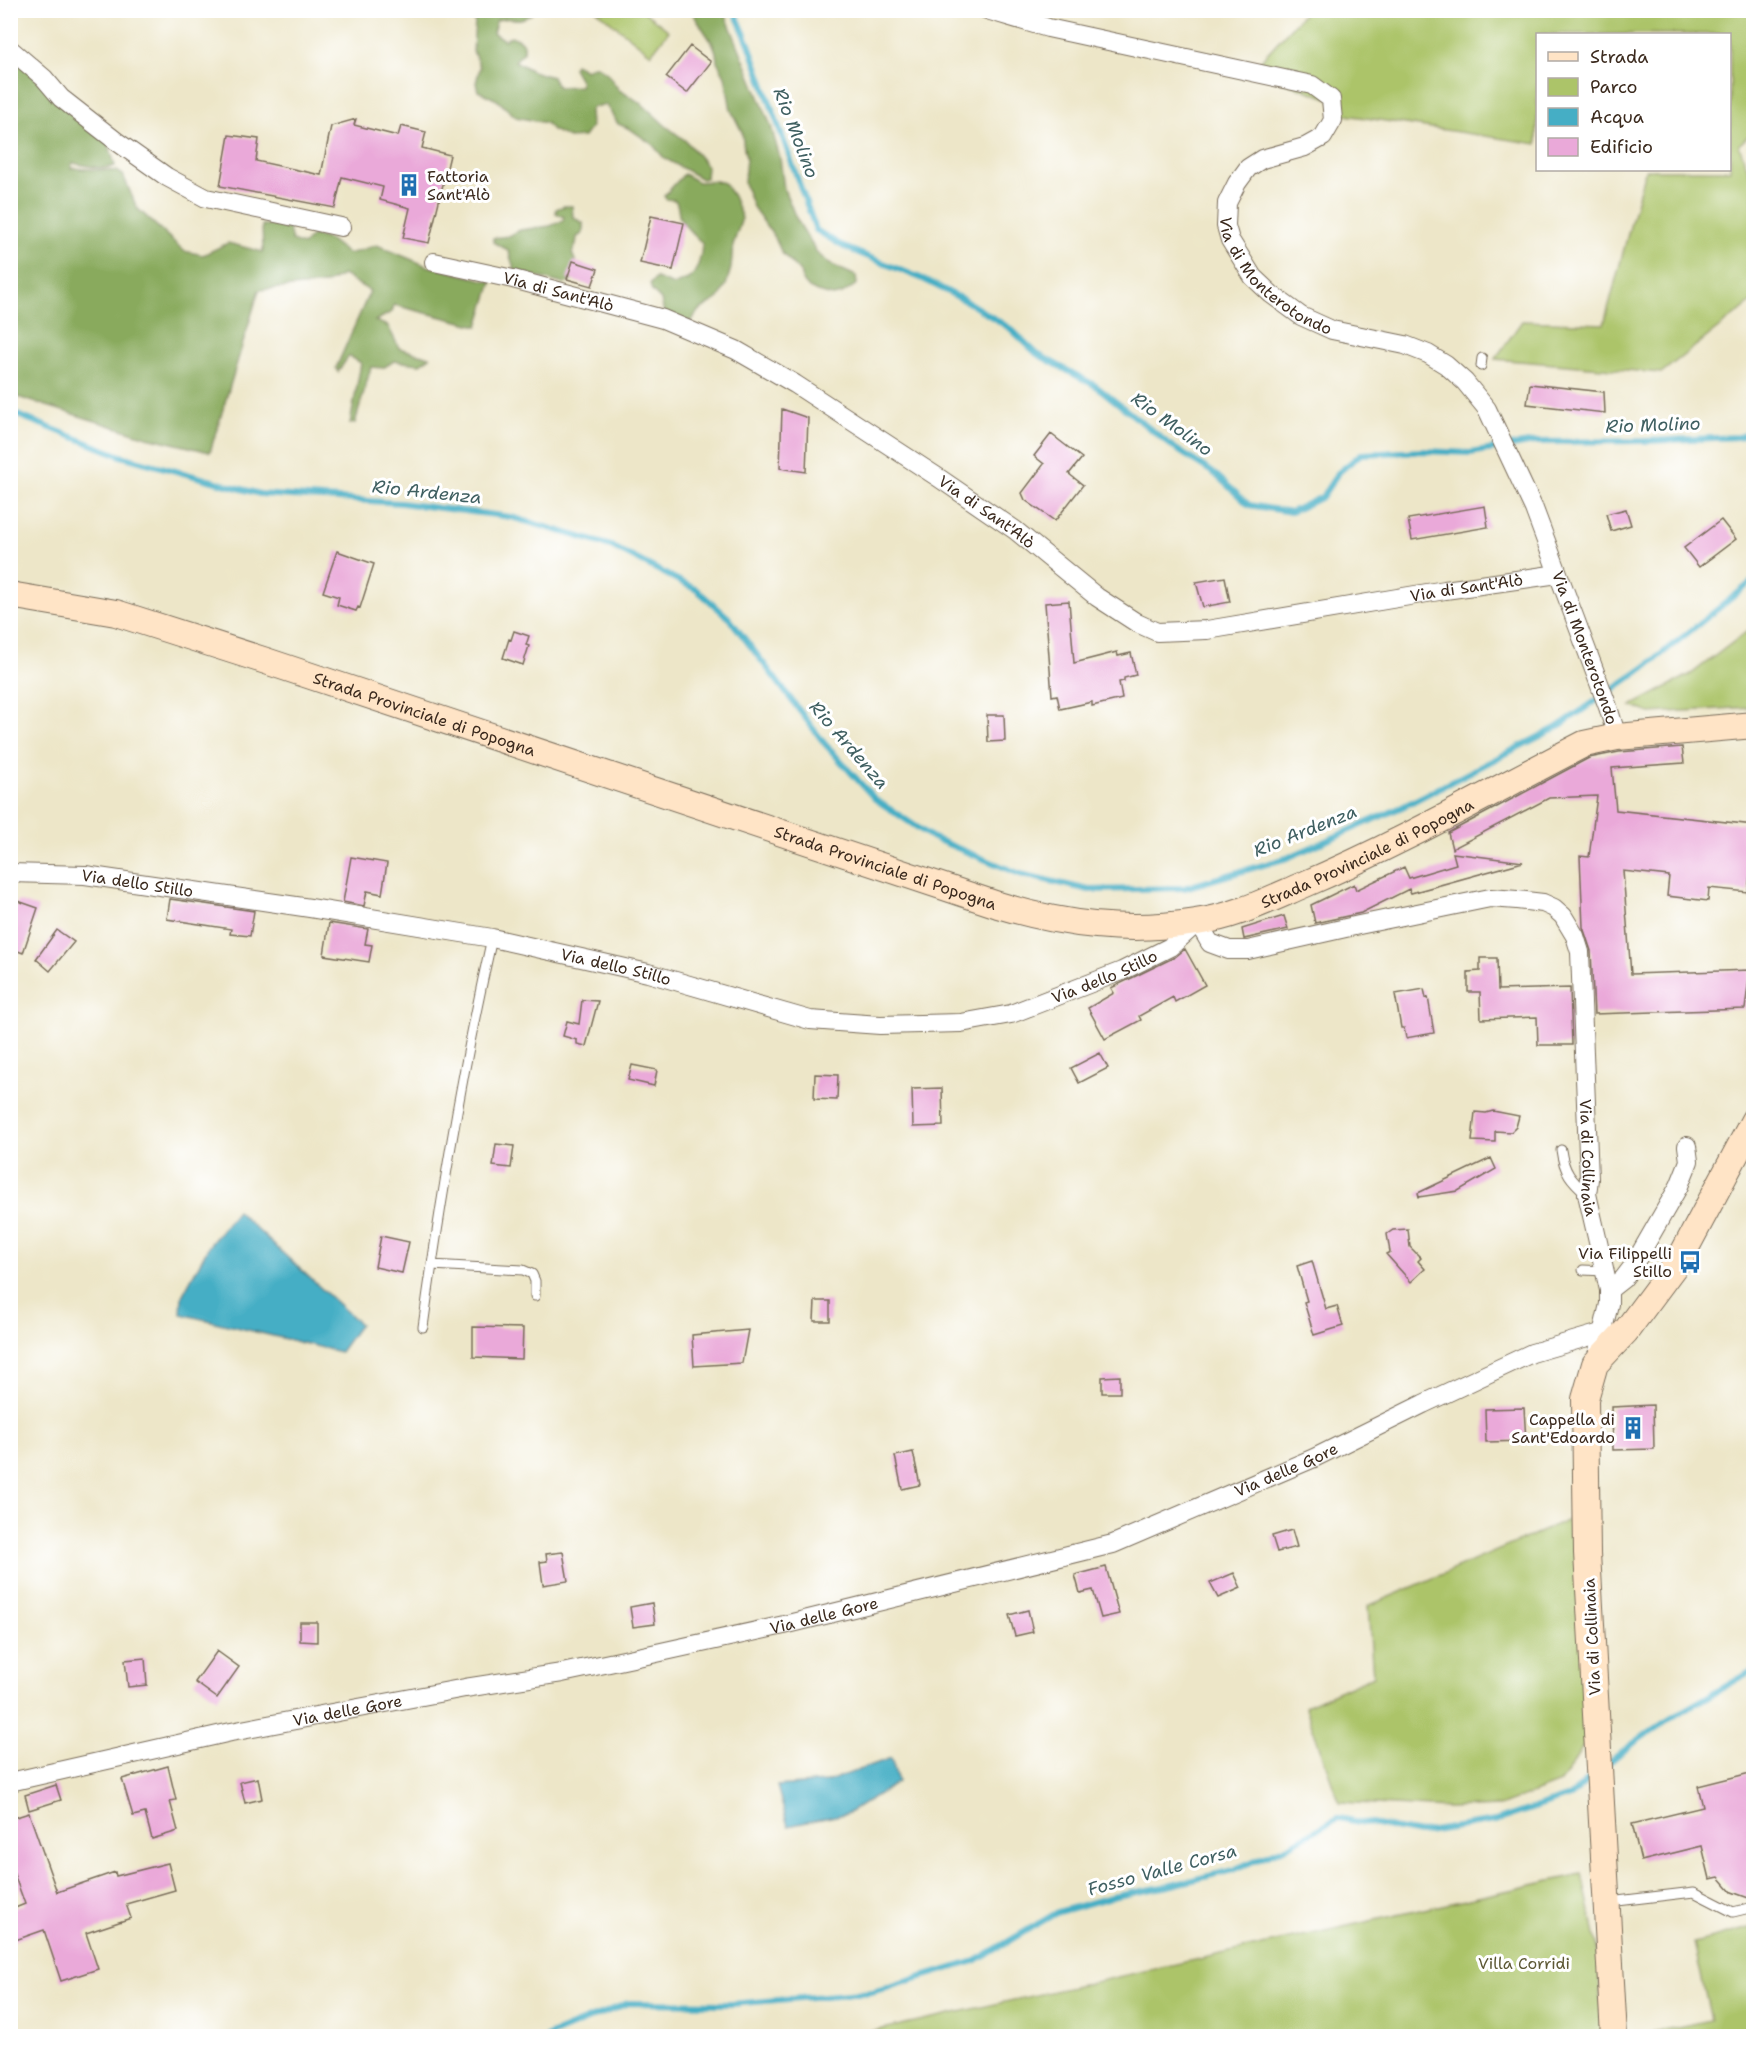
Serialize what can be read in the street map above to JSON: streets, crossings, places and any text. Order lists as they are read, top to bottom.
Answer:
{
  "streets": {
    "main road": ["Strada Provinciale di Popogna", "Via di Collinaia"],
    "street": [
      "Via di Monterotondo",
      "Via di Sant'Alò",
      "Via dello Stillo",
      "Via delle Gore"
    ]
  },
  "crossings": [
    ["Via di Monterotondo", "Via di Sant'Alò"],
    ["Via di Monterotondo", "Strada Provinciale di Popogna"],
    ["Strada Provinciale di Popogna", "Via dello Stillo"],
    ["Strada Provinciale di Popogna", "Via di Collinaia"],
    ["Via dello Stillo", "Via di Collinaia"],
    ["Via di Collinaia", "Via delle Gore"]
  ],
  "water": ["Rio Molino", "Rio Ardenza", "Fosso Valle Corsa"],
  "parks": ["Villa Corridi"],
  "places": {
    "building": ["Fattoria Sant'Alò", "Cappella di Sant'Edoardo"],
    "bus stop": ["Via Filippelli Stillo"]
  },
  "legend": [
    "Strada",
    "Parco",
    "Acqua",
    "Edificio"
  ]
}
